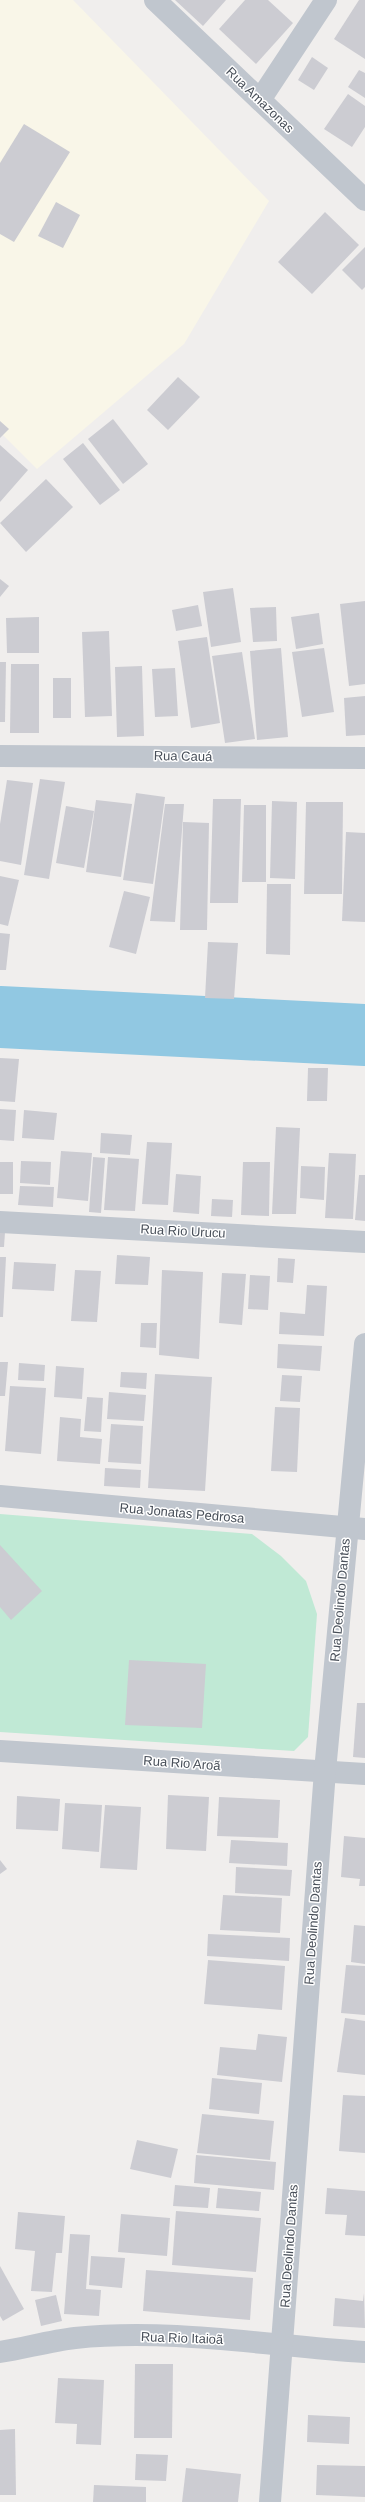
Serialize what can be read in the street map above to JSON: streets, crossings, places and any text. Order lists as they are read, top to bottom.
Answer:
{
  "streets": {
    "street": [
      "Rua Amazonas",
      "Rua Cauá",
      "Rua Rio Urucu",
      "Rua Jonatas Pedrosa",
      "Rua Deolindo Dantas",
      "Rua Rio Aroã",
      "Rua Rio Itaioã"
    ]
  },
  "crossings": [
    ["Rua Jonatas Pedrosa", "Rua Deolindo Dantas"],
    ["Rua Deolindo Dantas", "Rua Rio Aroã"],
    ["Rua Deolindo Dantas", "Rua Rio Itaioã"]
  ]
}
